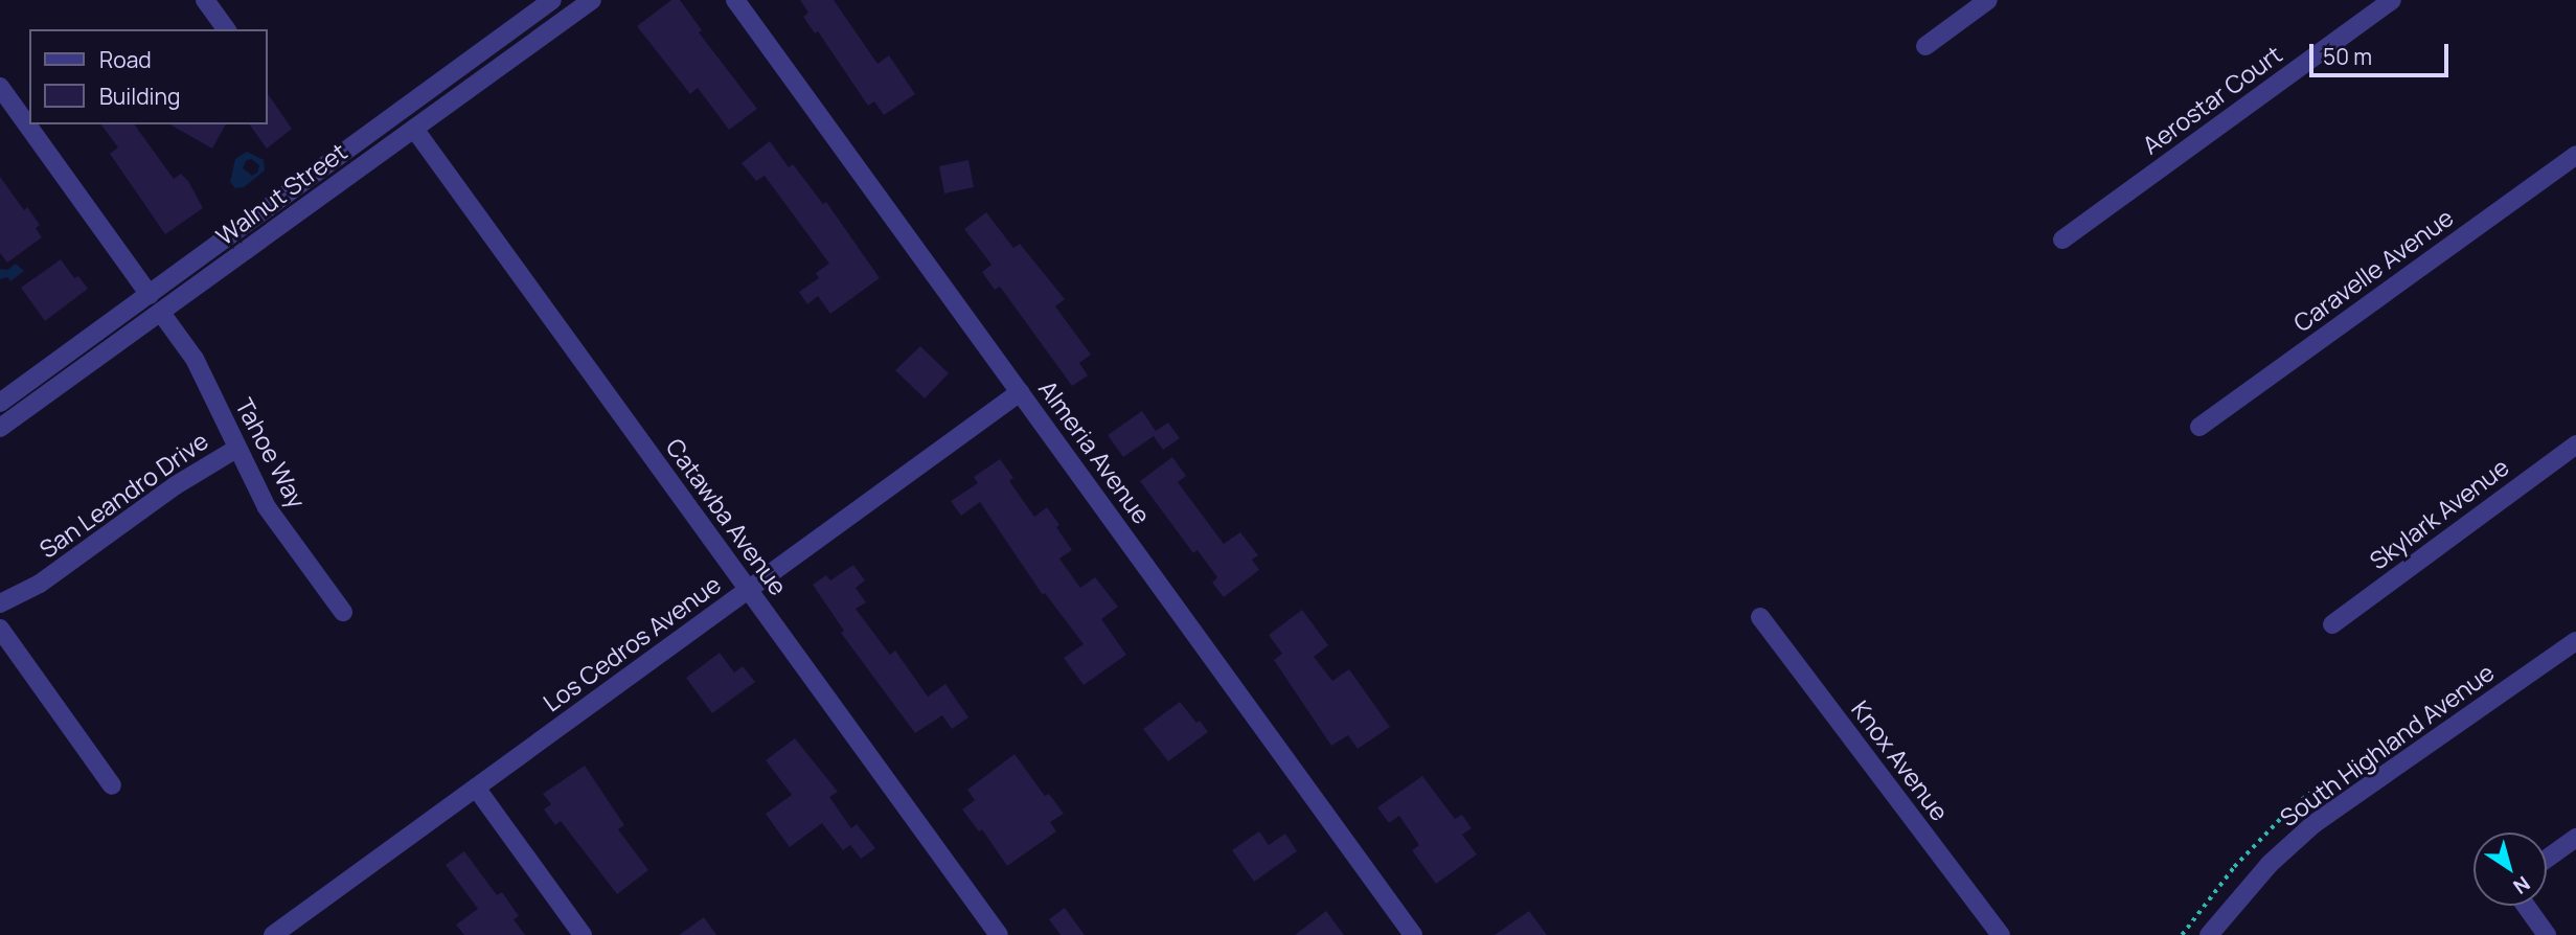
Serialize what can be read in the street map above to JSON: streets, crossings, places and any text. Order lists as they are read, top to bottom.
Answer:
{
  "streets": {
    "street": [
      "Aerostar Court",
      "Walnut Street",
      "Caravelle Avenue",
      "Almeria Avenue",
      "Tahoe Way",
      "San Leandro Drive",
      "Skylark Avenue",
      "Catawba Avenue",
      "Los Cedros Avenue",
      "South Highland Avenue",
      "Knox Avenue"
    ]
  },
  "crossings": [
    ["Walnut Street", "Tahoe Way"],
    ["Walnut Street", "Catawba Avenue"],
    ["Almeria Avenue", "Los Cedros Avenue"],
    ["Tahoe Way", "San Leandro Drive"],
    ["Catawba Avenue", "Los Cedros Avenue"]
  ],
  "legend": ["Road", "Building"],
  "scale_bar": "50 m",
  "north": "bottom right"
}
